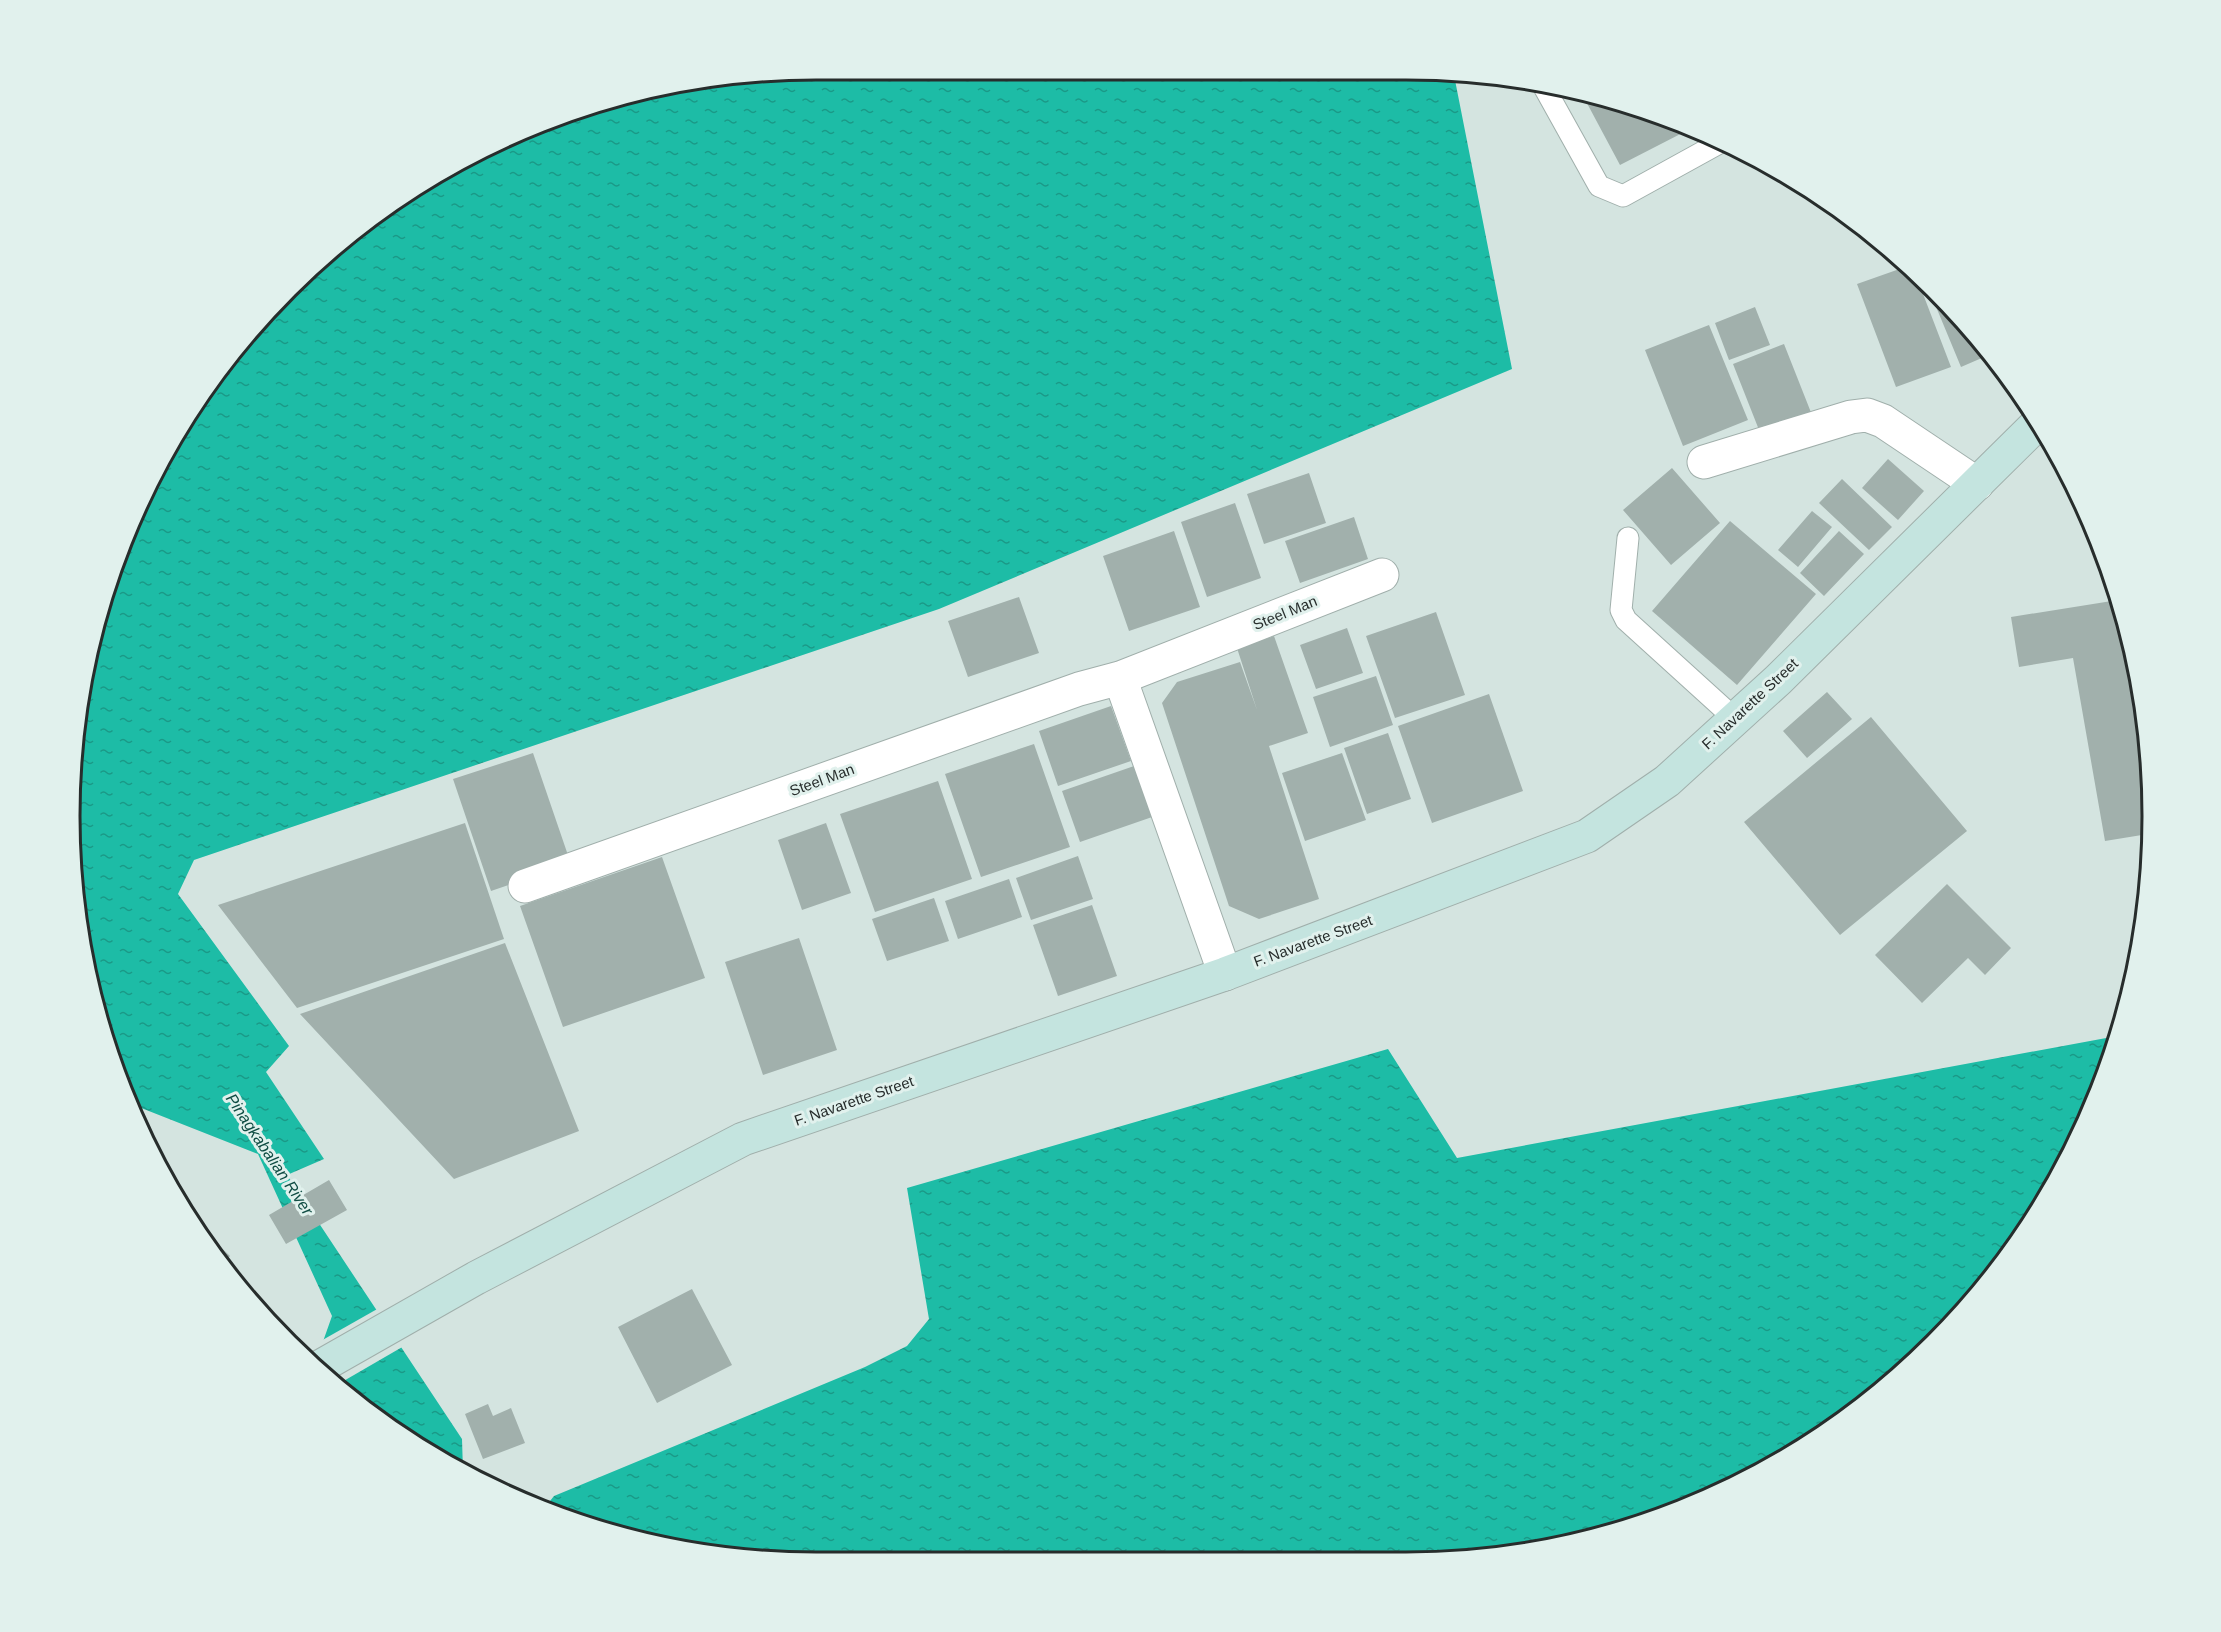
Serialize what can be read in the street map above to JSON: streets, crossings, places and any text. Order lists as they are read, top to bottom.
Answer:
{
  "streets": {
    "main road": ["F. Navarette Street"],
    "street": ["Steel Man"]
  },
  "water": ["Pinagkabalian River"]
}
